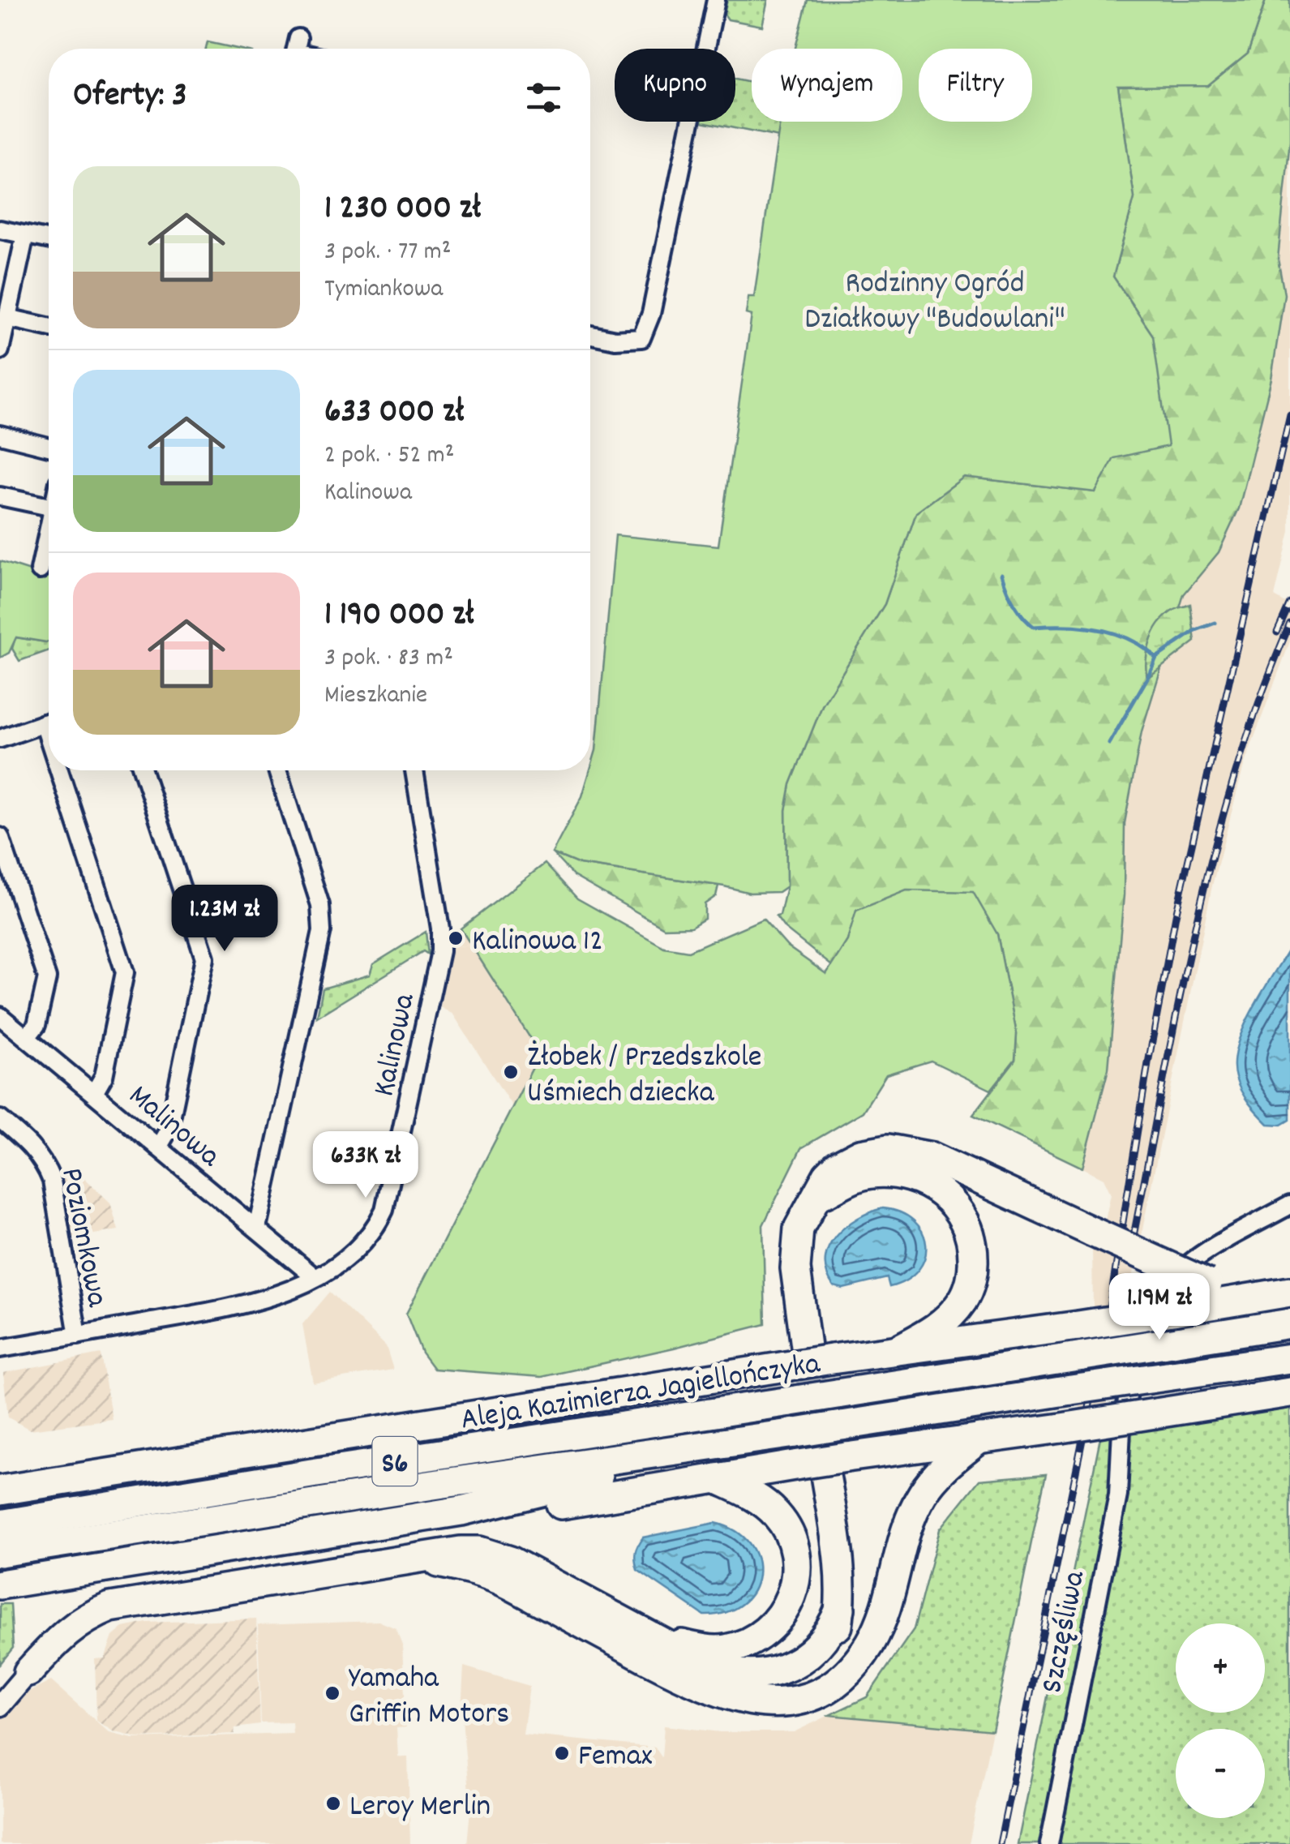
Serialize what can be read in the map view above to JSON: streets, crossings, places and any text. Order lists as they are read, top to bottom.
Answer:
{
  "streets": {
    "highway": ["Aleja Kazimierza Jagiellończyka", "S6"],
    "street": [
      "Kalinowa",
      "Malinowa",
      "Poziomkowa",
      "Szczęśliwa"
    ]
  },
  "crossings": [
    ["Kalinowa", "Malinowa"],
    ["Kalinowa", "Poziomkowa"]
  ],
  "parks": ["Rodzinny Ogród Działkowy \"Budowlani\""],
  "places": [
    "Kalinowa 12",
    "Żłobek / Przedszkole Uśmiech dziecka",
    "Yamaha Griffin Motors",
    "Femax",
    "Leroy Merlin"
  ],
  "page": {
    "chip": ["Kupno", "Wynajem", "Filtry"],
    "heading": "Oferty: 3",
    "list": [
      {
        "name": "1 230 000 zł",
        "note": "3 pok. · 77 m² · Tymiankowa"
      },
      {
        "name": "633 000 zł",
        "note": "2 pok. · 52 m² · Kalinowa"
      },
      {
        "name": "1 190 000 zł",
        "note": "3 pok. · 83 m² · Mieszkanie"
      }
    ],
    "price": ["1.23M zł", "633K zł", "1.19M zł"],
    "map_buttons": ["+", "−"]
  }
}
